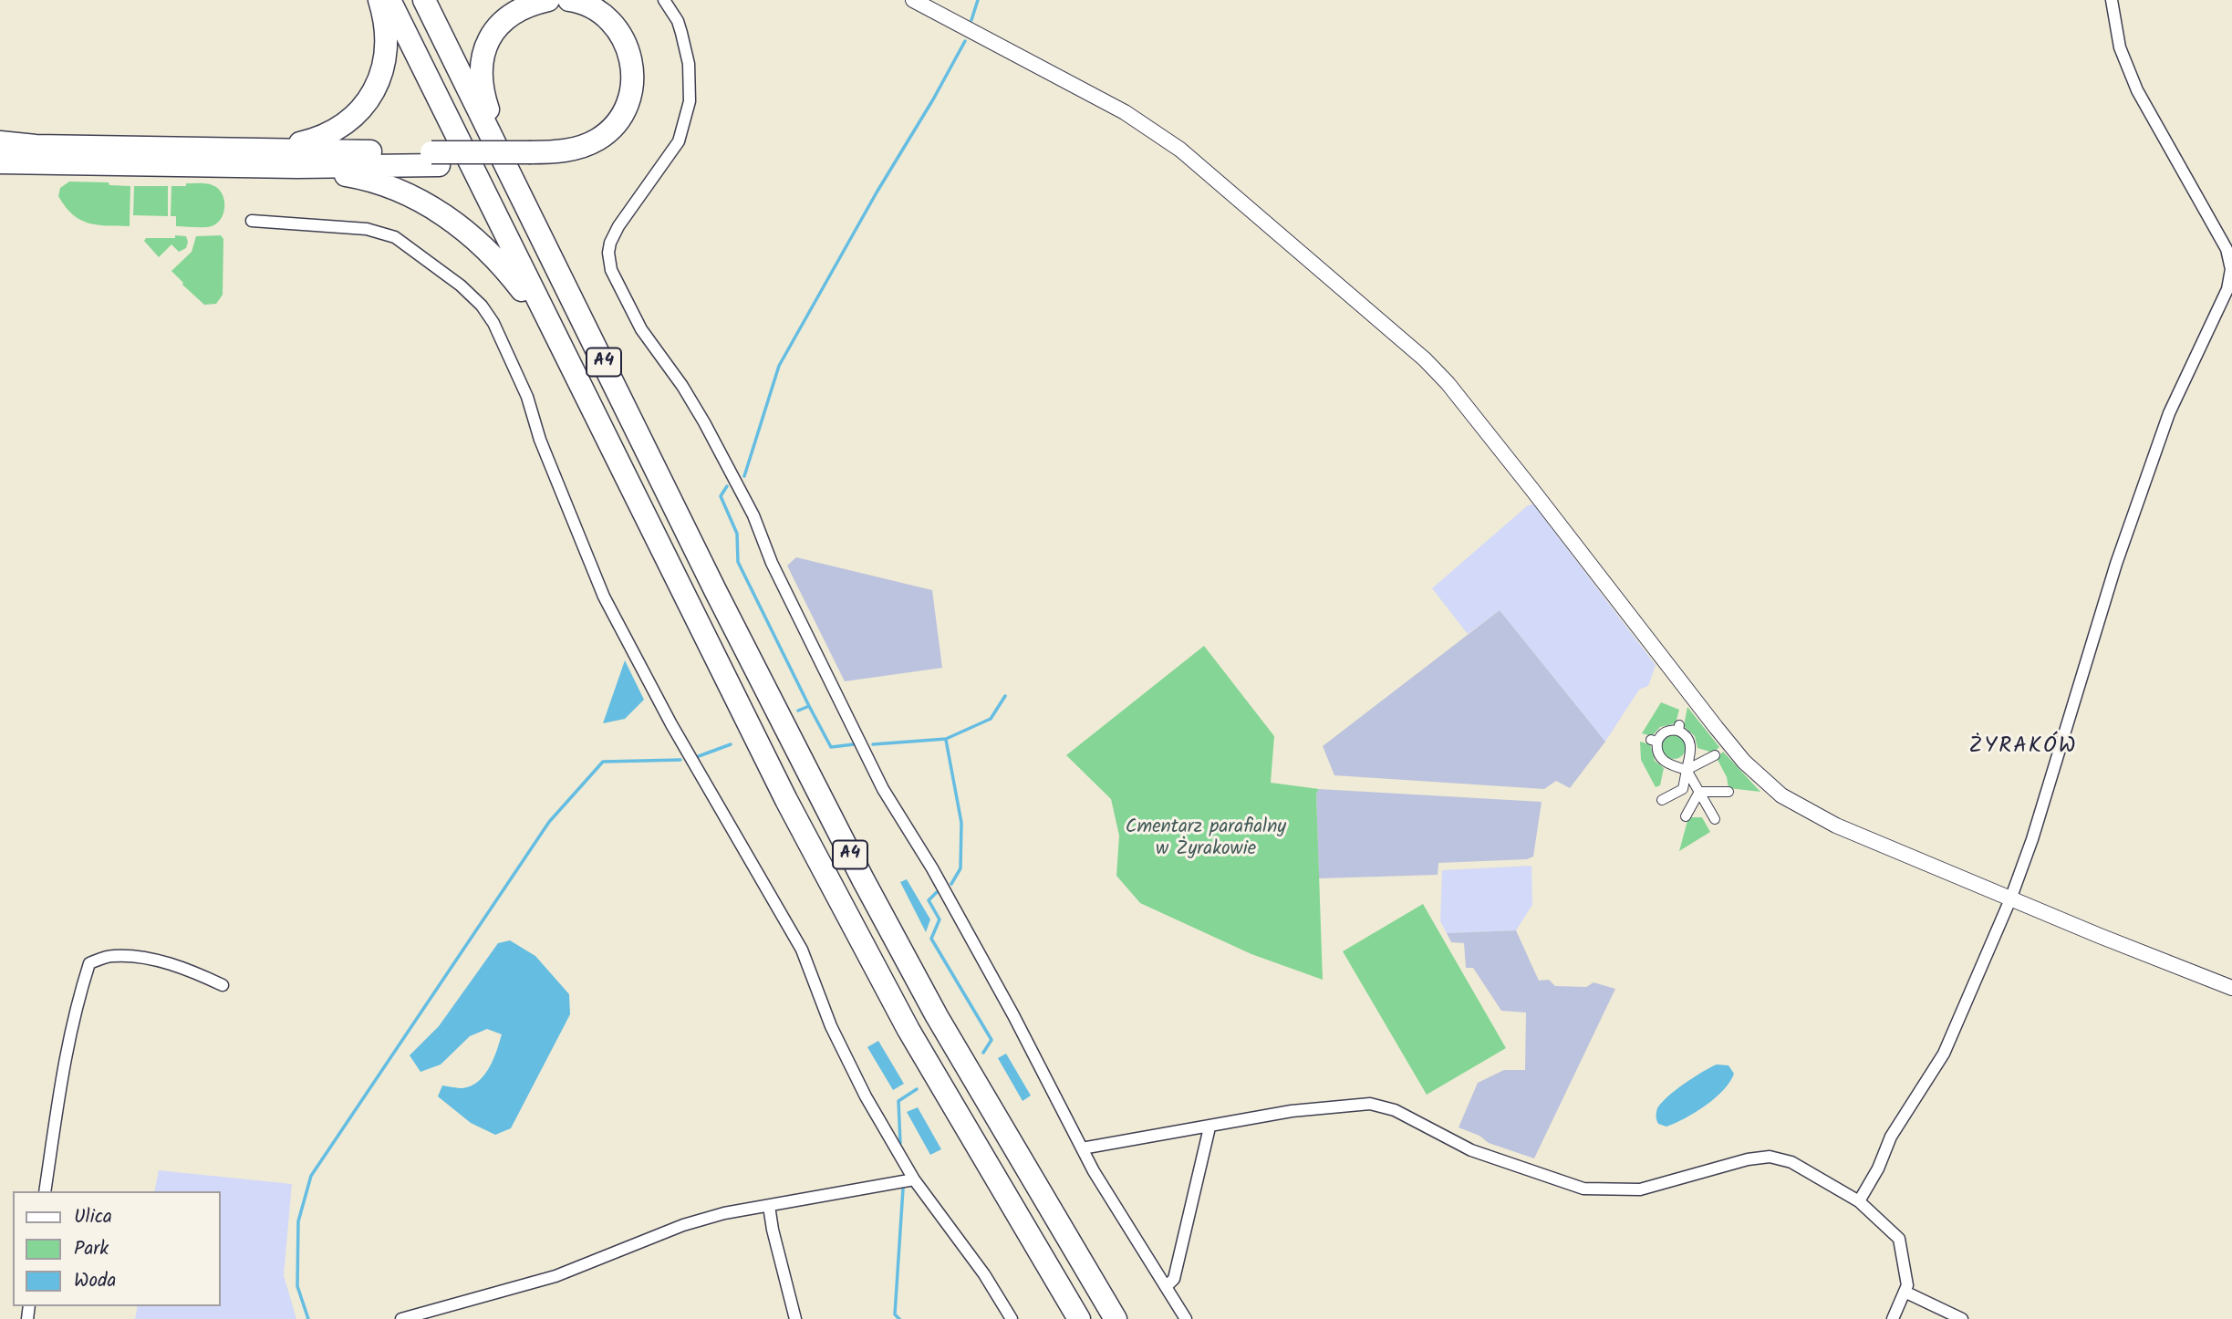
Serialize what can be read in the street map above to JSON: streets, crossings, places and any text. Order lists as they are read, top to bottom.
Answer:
{
  "streets": {
    "highway": ["A4"]
  },
  "districts": ["ŻYRAKÓW"],
  "parks": ["Cmentarz parafialny w Żyrakowie"],
  "legend": ["Ulica", "Park", "Woda"]
}
